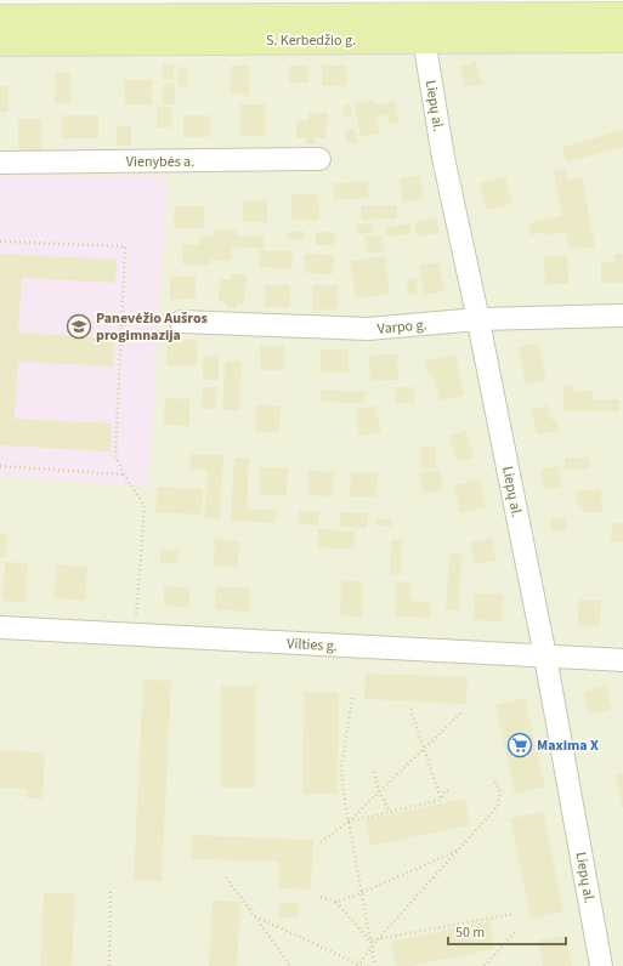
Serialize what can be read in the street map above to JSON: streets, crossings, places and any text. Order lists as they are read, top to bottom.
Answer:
{
  "streets": {
    "main road": ["S. Kerbedžio g."],
    "street": [
      "Liepų al.",
      "Vienybės a.",
      "Varpo g.",
      "Vilties g."
    ]
  },
  "crossings": [
    ["S. Kerbedžio g.", "Liepų al."],
    ["Liepų al.", "Varpo g."],
    ["Liepų al.", "Vilties g."]
  ],
  "places": {
    "school or university": ["Panevėžio Aušros progimnazija"],
    "supermarket": ["Maxima X"]
  },
  "scale_bar": "50 m"
}
